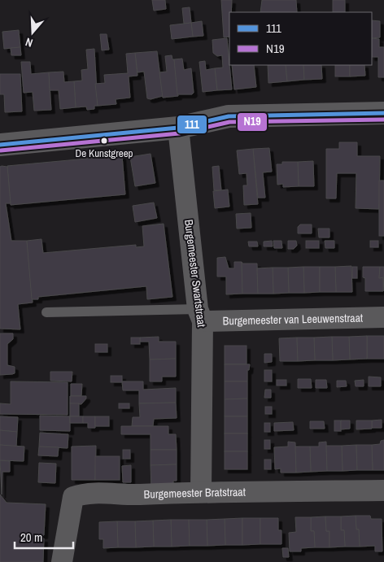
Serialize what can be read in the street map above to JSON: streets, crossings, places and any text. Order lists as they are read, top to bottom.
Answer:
{
  "streets": {
    "street": ["Burgemeester Swartstraat", "Burgemeester van Leeuwenstraat", "Burgemeester Bratstraat"]
  },
  "crossings": [
    ["Burgemeester Swartstraat", "Burgemeester van Leeuwenstraat"],
    ["Burgemeester Swartstraat", "Burgemeester Bratstraat"]
  ],
  "places": ["De Kunstgreep"],
  "lines": ["transit line 111", "transit line N19"],
  "legend": ["111", "N19"],
  "scale_bar": "20 m",
  "north": "bottom"
}
